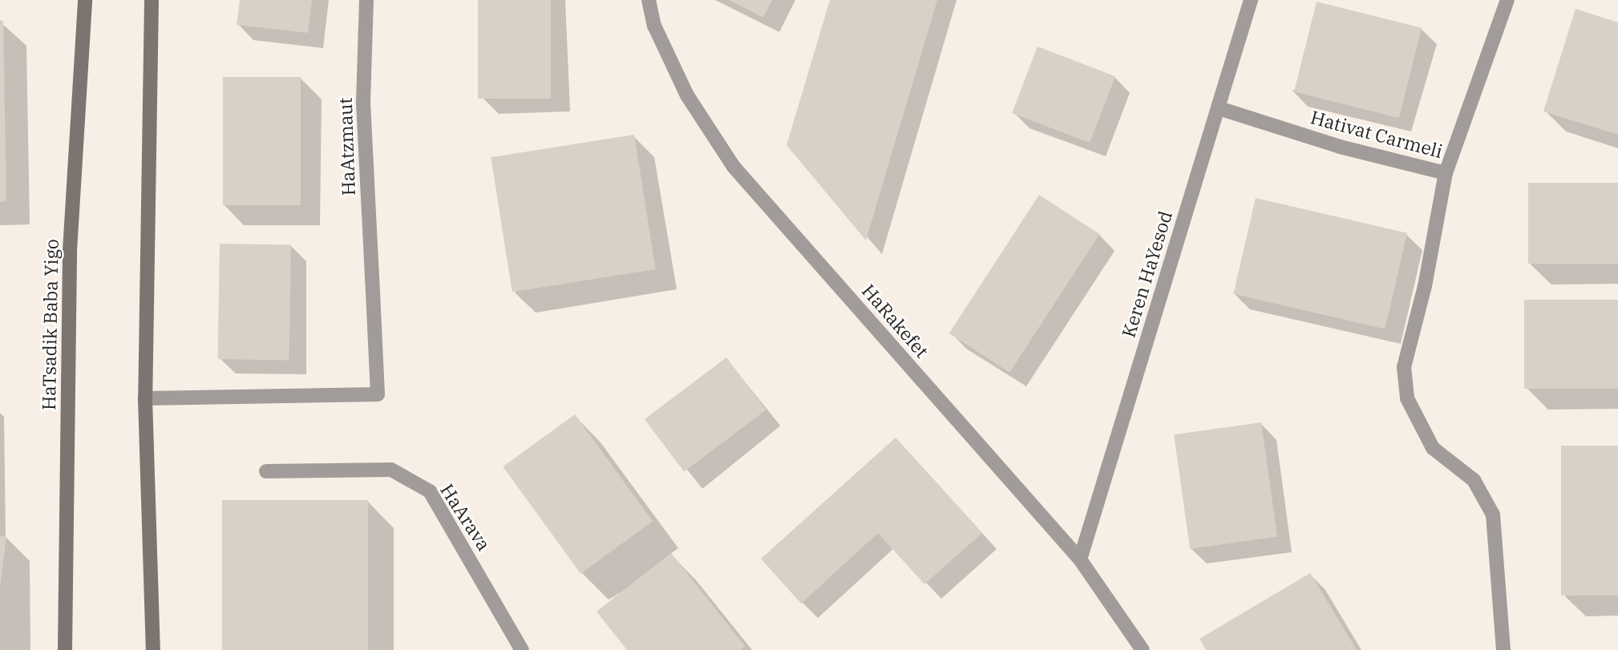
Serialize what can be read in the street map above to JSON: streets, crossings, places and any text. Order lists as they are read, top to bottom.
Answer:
{
  "streets": {
    "main road": ["HaTsadik Baba Yigo"],
    "street": [
      "Hativat Carmeli",
      "HaAtzmaut",
      "Keren HaYesod",
      "HaRakefet",
      "HaArava"
    ]
  },
  "crossings": [
    ["Hativat Carmeli", "Keren HaYesod"],
    ["Keren HaYesod", "HaRakefet"]
  ]
}
